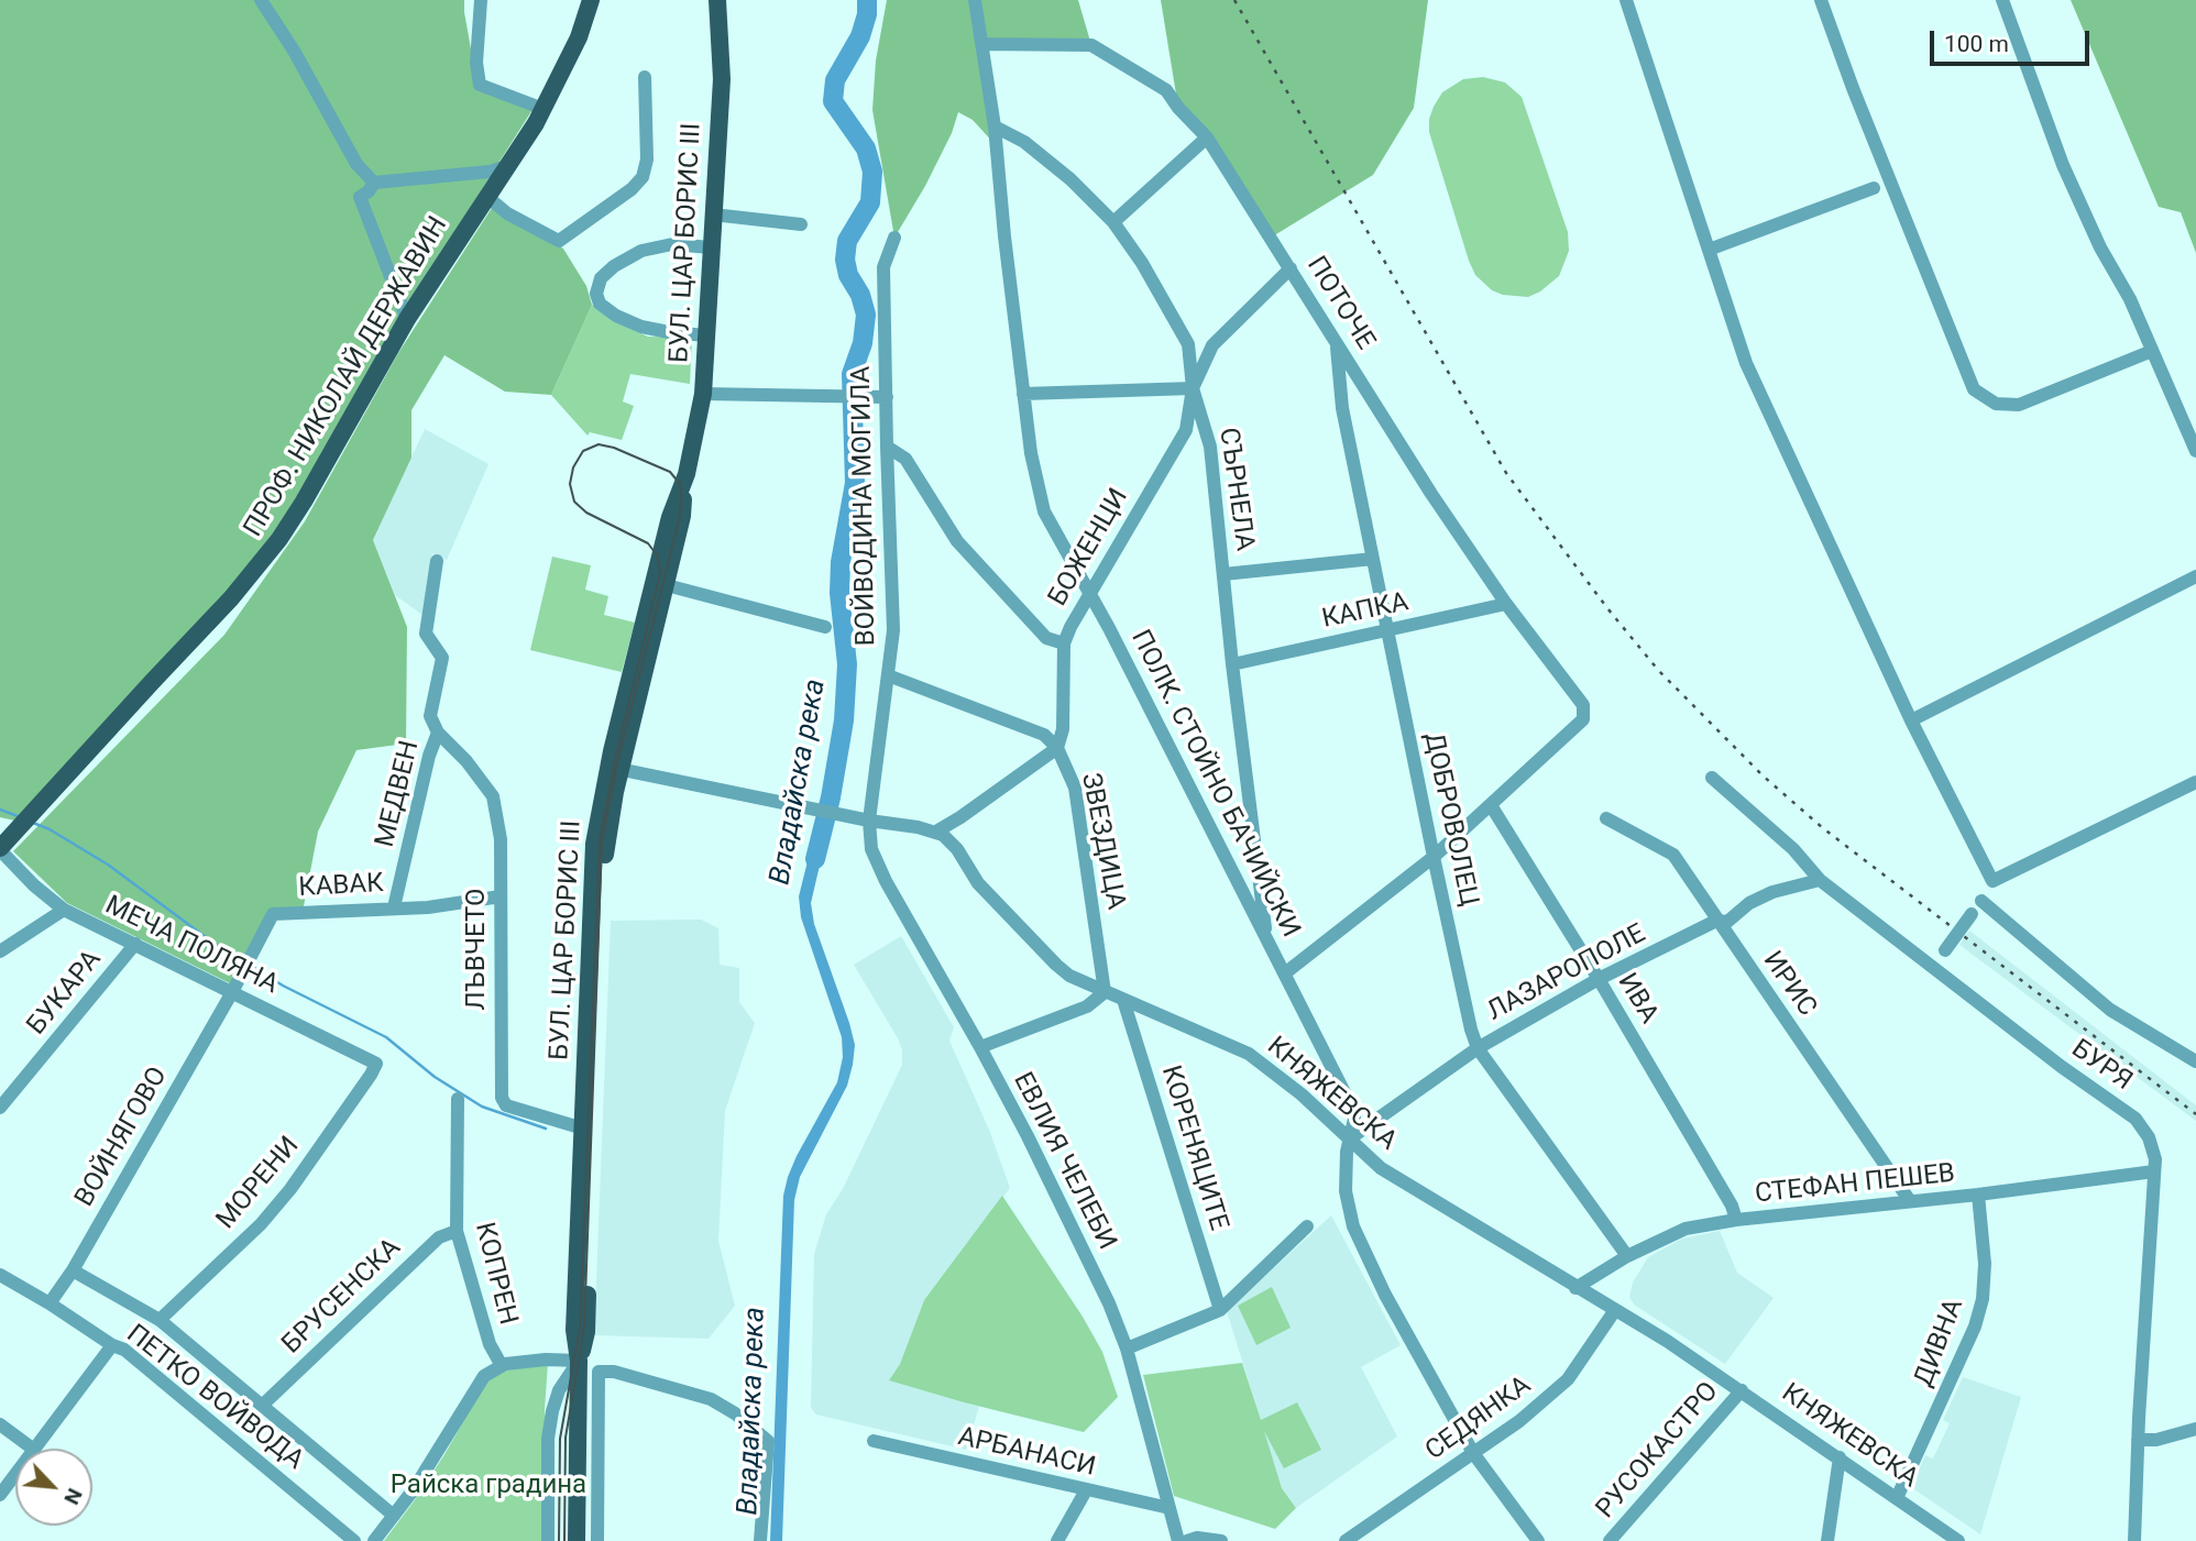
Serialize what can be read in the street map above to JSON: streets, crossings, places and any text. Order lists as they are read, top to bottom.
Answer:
{
  "streets": {
    "main road": ["БУЛ. ЦАР БОРИС III", "ПРОФ. НИКОЛАЙ ДЕРЖАВИН"],
    "street": [
      "ПОТОЧЕ",
      "СЪРНЕЛА",
      "ВОЙВОДИНА МОГИЛА",
      "БОЖЕНЦИ",
      "КАПКА",
      "ПОЛК. СТОЙНО БАЧИЙСКИ",
      "МЕДВЕН",
      "ДОБРОВОЛЕЦ",
      "ЗВЕЗДИЦА",
      "КАВАК",
      "МЕЧА ПОЛЯНА",
      "ЛЪВЧЕТО",
      "ЛАЗАРОПОЛЕ",
      "ИРИС",
      "БУКАРА",
      "ИВА",
      "БУРЯ",
      "КНЯЖЕВСКА",
      "ВОЙНЯГОВО",
      "КОРЕНЯЦИТЕ",
      "ЕВЛИЯ ЧЕЛЕБИ",
      "МОРЕНИ",
      "СТЕФАН ПЕШЕВ",
      "КОПРЕН",
      "БРУСЕНСКА",
      "ДИВНА",
      "ПЕТКО ВОЙВОДА",
      "СЕДЯНКА",
      "РУСОКАСТРО",
      "АРБАНАСИ"
    ]
  },
  "crossings": [
    ["БУЛ. ЦАР БОРИС III", "ЛЪВЧЕТО"],
    ["ПОТОЧЕ", "БОЖЕНЦИ"],
    ["ПОТОЧЕ", "КАПКА"],
    ["ПОТОЧЕ", "ПОЛК. СТОЙНО БАЧИЙСКИ"],
    ["ПОТОЧЕ", "ДОБРОВОЛЕЦ"],
    ["ПОТОЧЕ", "ИВА"],
    ["ПРОФ. НИКОЛАЙ ДЕРЖАВИН", "МЕЧА ПОЛЯНА"],
    ["СЪРНЕЛА", "БОЖЕНЦИ"],
    ["СЪРНЕЛА", "КАПКА"],
    ["СЪРНЕЛА", "ПОЛК. СТОЙНО БАЧИЙСКИ"],
    ["ВОЙВОДИНА МОГИЛА", "ЗВЕЗДИЦА"],
    ["ВОЙВОДИНА МОГИЛА", "ЕВЛИЯ ЧЕЛЕБИ"],
    ["БОЖЕНЦИ", "ПОЛК. СТОЙНО БАЧИЙСКИ"],
    ["БОЖЕНЦИ", "ЗВЕЗДИЦА"],
    ["КАПКА", "ДОБРОВОЛЕЦ"],
    ["ПОЛК. СТОЙНО БАЧИЙСКИ", "ЛАЗАРОПОЛЕ"],
    ["ПОЛК. СТОЙНО БАЧИЙСКИ", "КНЯЖЕВСКА"],
    ["ПОЛК. СТОЙНО БАЧИЙСКИ", "СЕДЯНКА"],
    ["МЕДВЕН", "КАВАК"],
    ["МЕДВЕН", "ЛЪВЧЕТО"],
    ["ДОБРОВОЛЕЦ", "ЛАЗАРОПОЛЕ"],
    ["ДОБРОВОЛЕЦ", "СТЕФАН ПЕШЕВ"],
    ["ЗВЕЗДИЦА", "КНЯЖЕВСКА"],
    ["КАВАК", "МЕЧА ПОЛЯНА"],
    ["КАВАК", "ЛЪВЧЕТО"],
    ["КАВАК", "ВОЙНЯГОВО"],
    ["МЕЧА ПОЛЯНА", "БУКАРА"],
    ["МЕЧА ПОЛЯНА", "ВОЙНЯГОВО"],
    ["МЕЧА ПОЛЯНА", "МОРЕНИ"],
    ["ЛАЗАРОПОЛЕ", "ИРИС"],
    ["ЛАЗАРОПОЛЕ", "ИВА"],
    ["ЛАЗАРОПОЛЕ", "БУРЯ"],
    ["ЛАЗАРОПОЛЕ", "КНЯЖЕВСКА"],
    ["ИРИС", "СТЕФАН ПЕШЕВ"],
    ["ИВА", "СТЕФАН ПЕШЕВ"],
    ["БУРЯ", "СТЕФАН ПЕШЕВ"],
    ["КНЯЖЕВСКА", "КОРЕНЯЦИТЕ"],
    ["КНЯЖЕВСКА", "СТЕФАН ПЕШЕВ"],
    ["КНЯЖЕВСКА", "ДИВНА"],
    ["КНЯЖЕВСКА", "СЕДЯНКА"],
    ["КНЯЖЕВСКА", "РУСОКАСТРО"],
    ["ВОЙНЯГОВО", "ПЕТКО ВОЙВОДА"],
    ["ЕВЛИЯ ЧЕЛЕБИ", "АРБАНАСИ"],
    ["МОРЕНИ", "ПЕТКО ВОЙВОДА"],
    ["СТЕФАН ПЕШЕВ", "ДИВНА"],
    ["КОПРЕН", "БРУСЕНСКА"],
    ["БРУСЕНСКА", "ПЕТКО ВОЙВОДА"]
  ],
  "water": ["Владайска река"],
  "parks": ["Райска градина"],
  "scale_bar": "100 m",
  "north": "bottom right"
}
